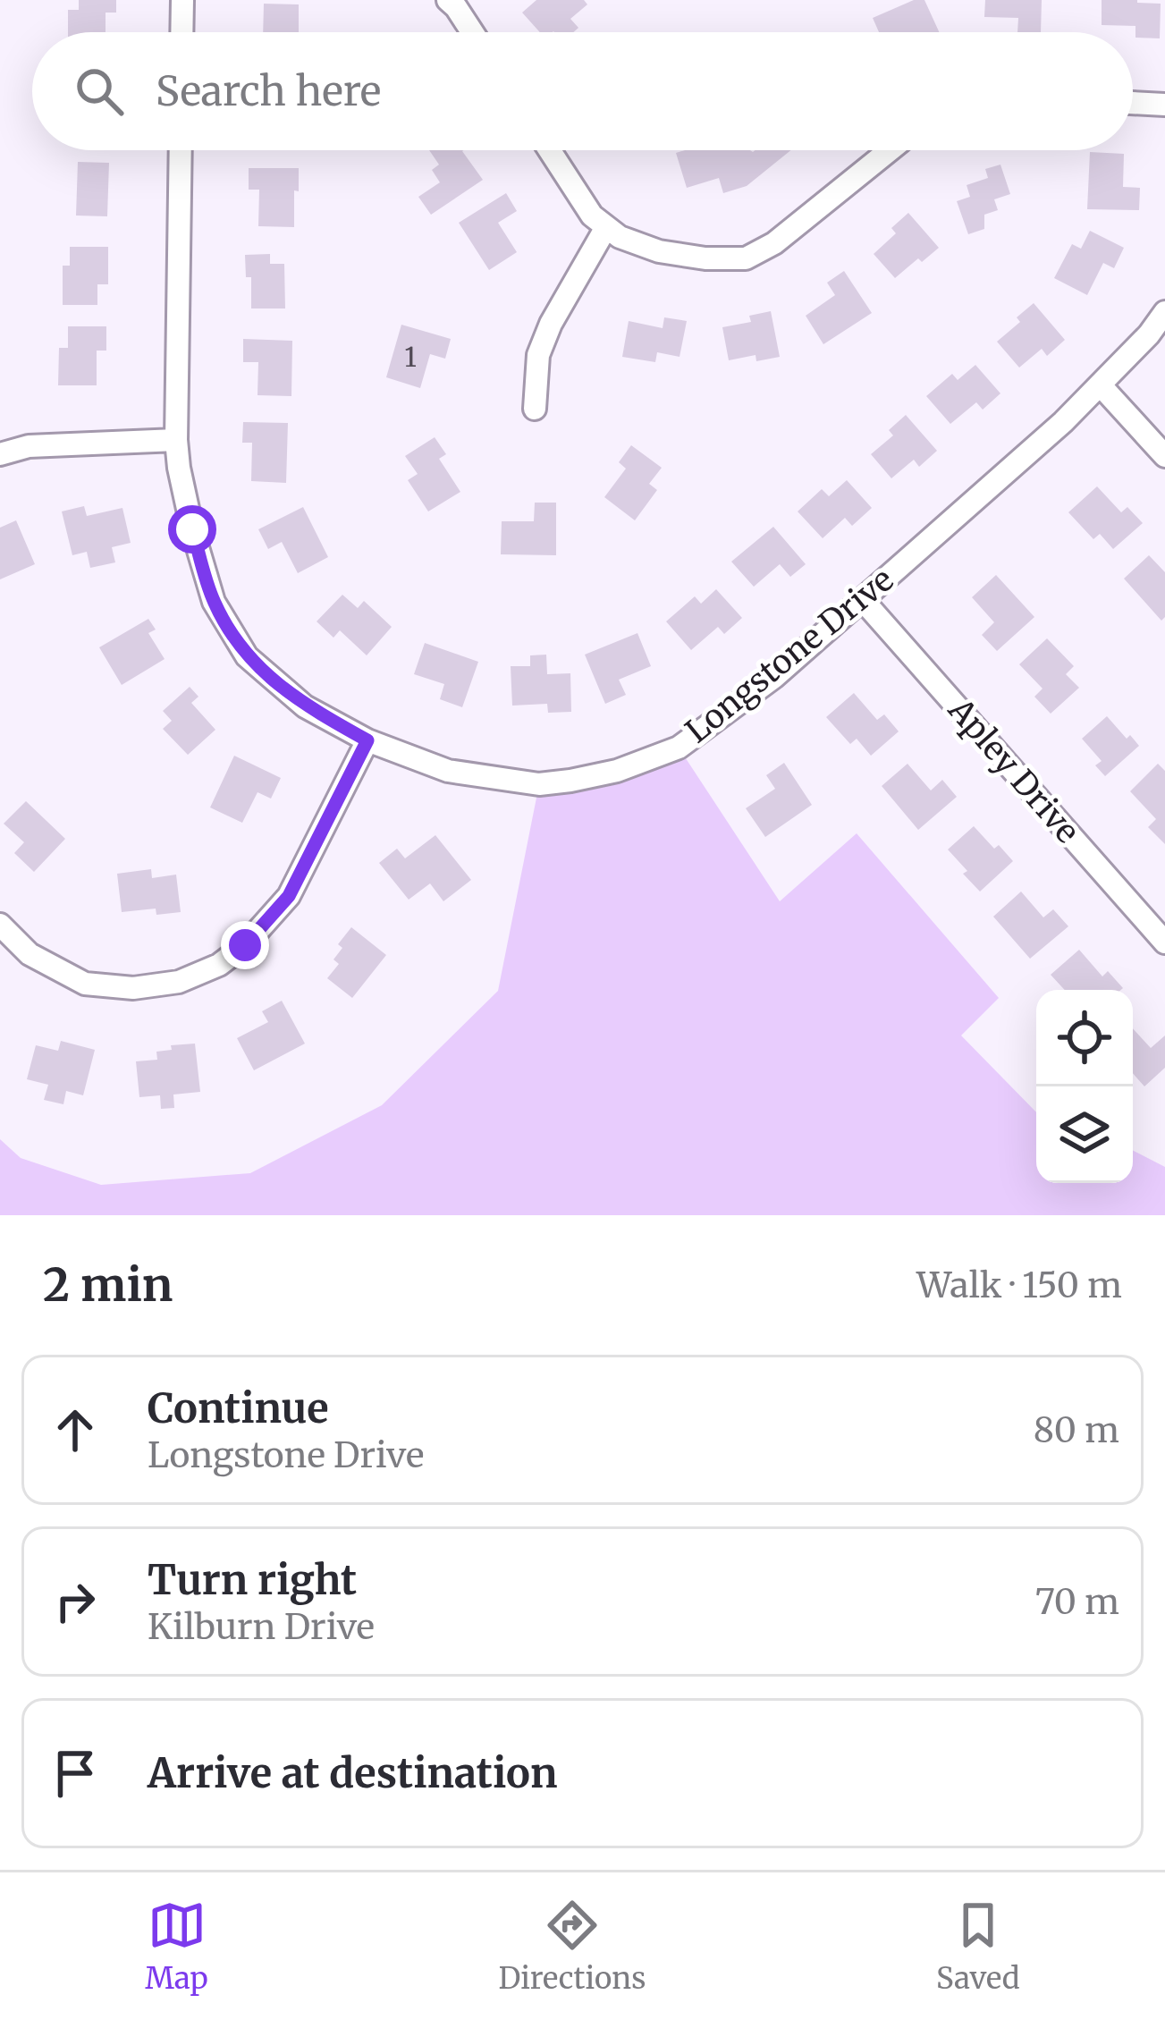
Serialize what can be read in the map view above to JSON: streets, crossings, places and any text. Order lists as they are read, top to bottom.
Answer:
{
  "streets": {
    "street": ["Longstone Drive", "Apley Drive"]
  },
  "crossings": [
    ["Longstone Drive", "Apley Drive"]
  ],
  "house_numbers": ["1"],
  "page": {
    "search": "Search here",
    "heading": ["2 min", "Walk · 150 m"],
    "list": [
      ["Continue", "Longstone Drive", "80 m"],
      ["Turn right", "Kilburn Drive", "70 m"],
      "Arrive at destination"
    ],
    "nav": ["Map", "Directions", "Saved"]
  }
}
